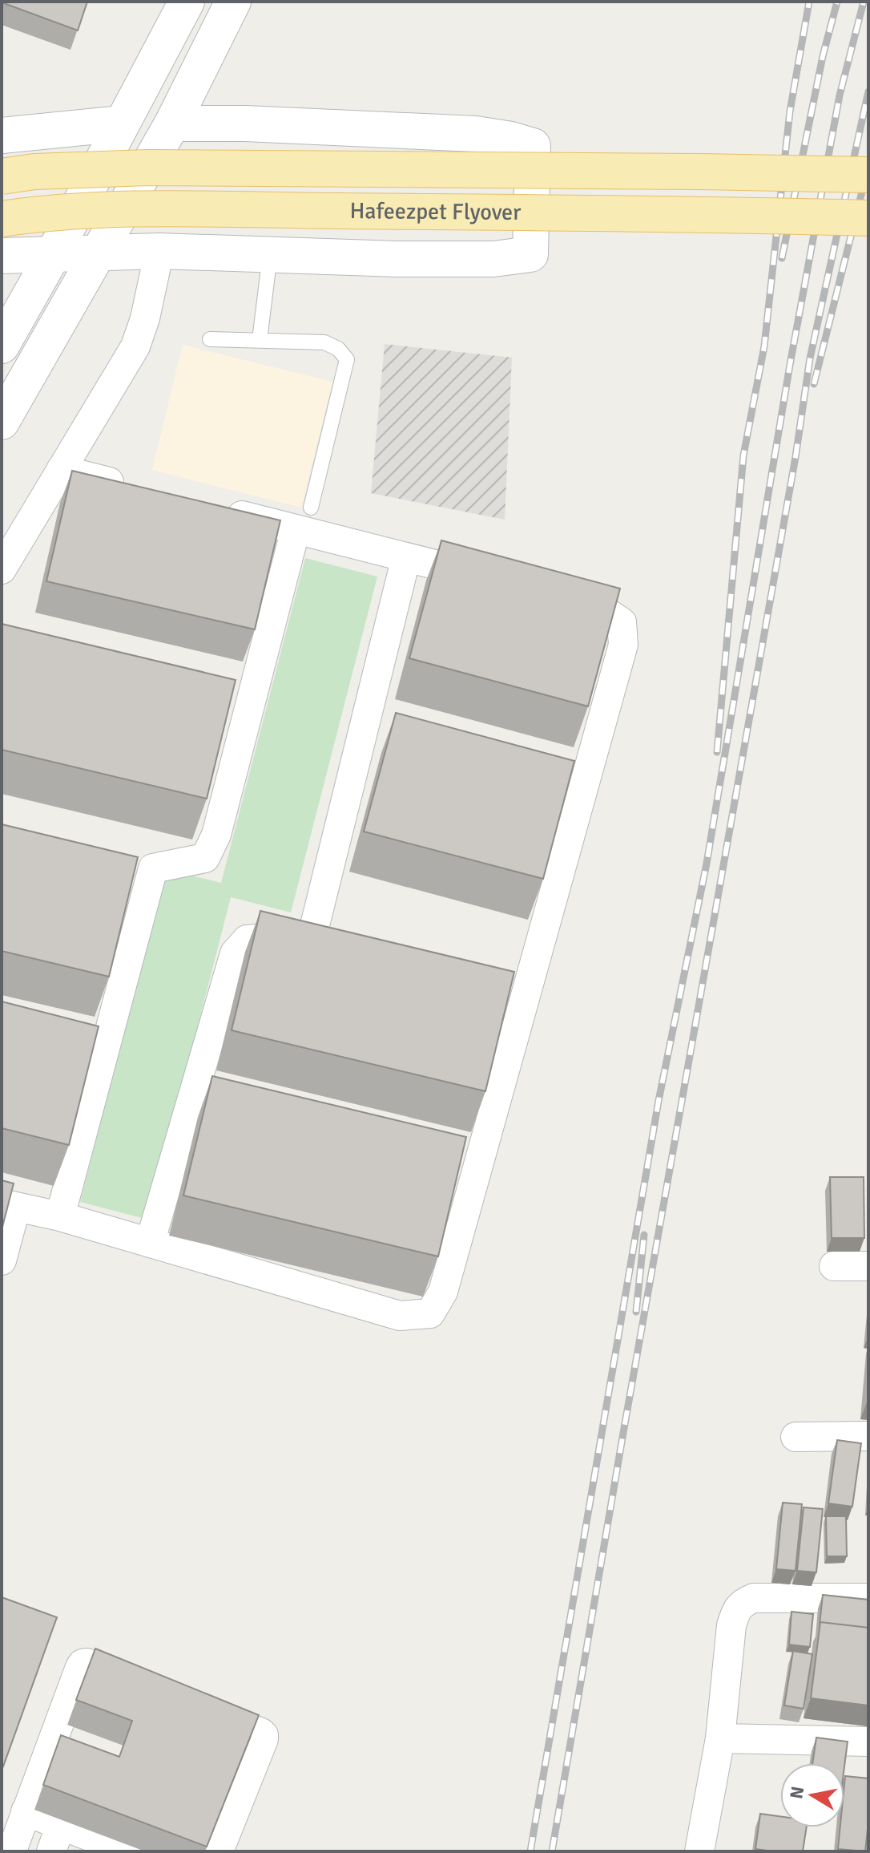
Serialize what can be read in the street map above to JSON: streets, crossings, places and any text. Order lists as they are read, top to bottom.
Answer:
{
  "streets": {
    "main road": ["Hafeezpet Flyover"]
  },
  "north": "left"
}
